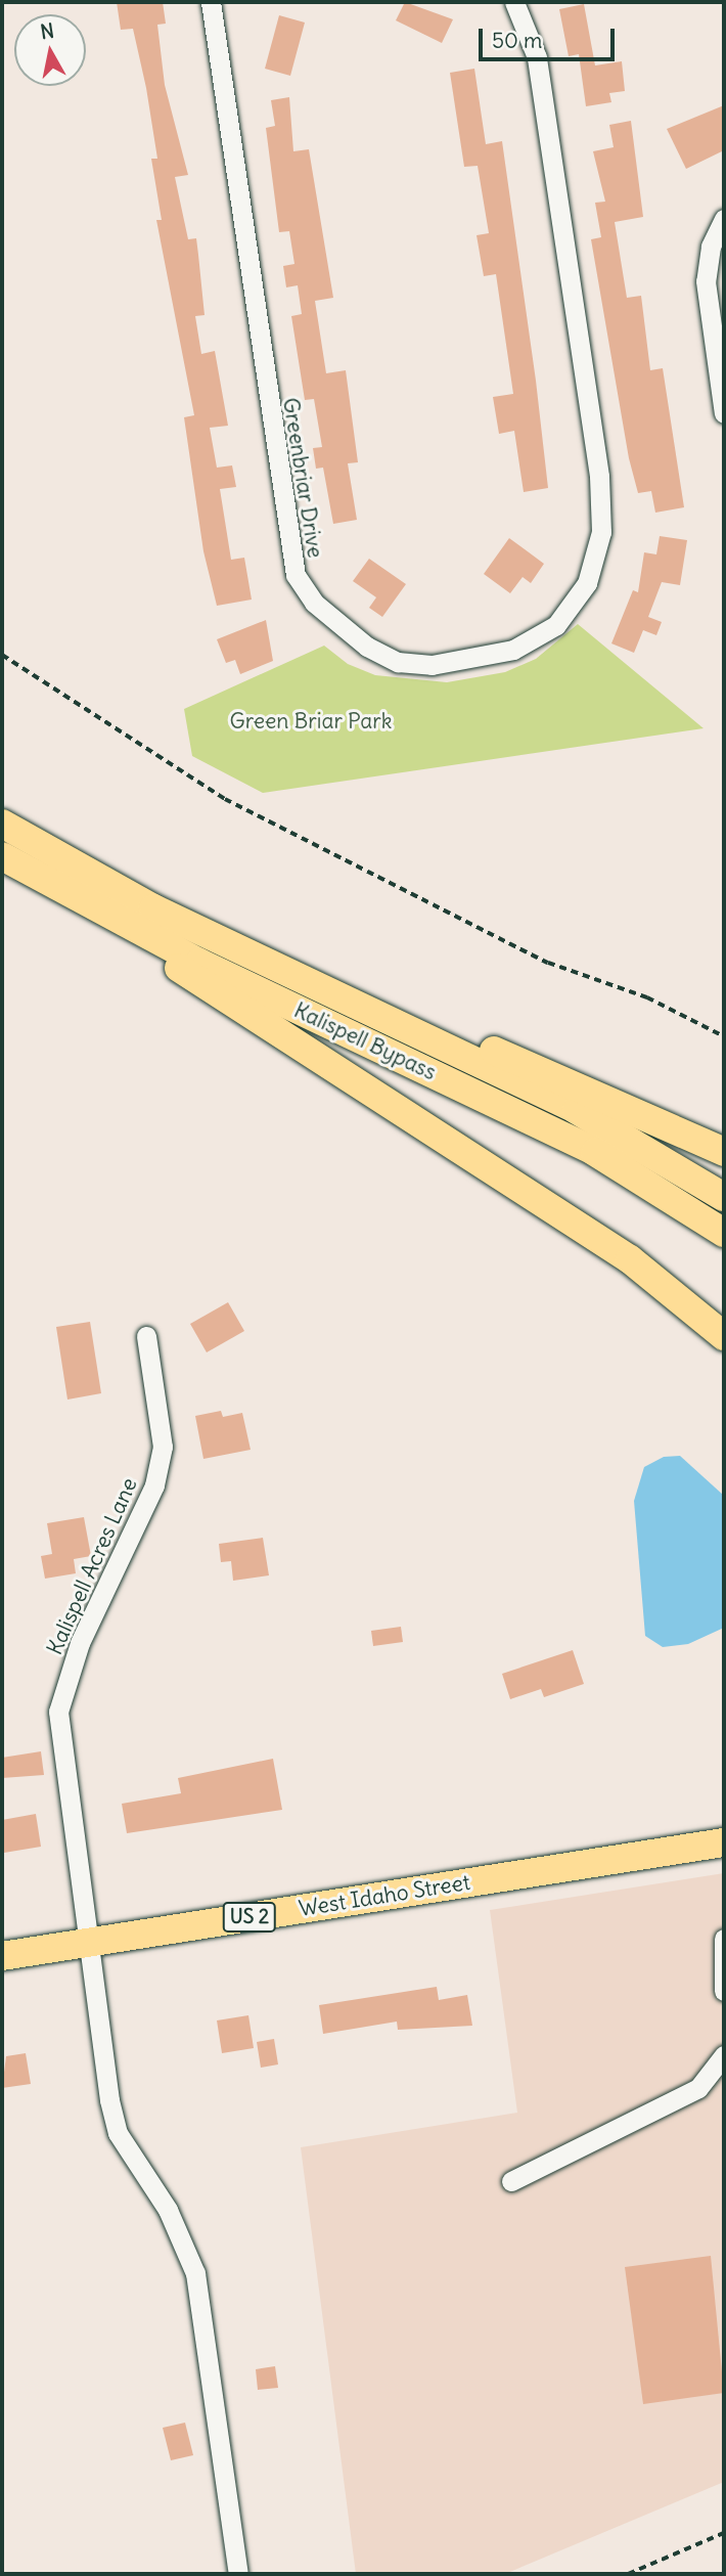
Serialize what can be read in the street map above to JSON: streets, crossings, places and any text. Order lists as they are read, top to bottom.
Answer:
{
  "streets": {
    "highway": ["Kalispell Bypass", "West Idaho Street", "US 2"],
    "street": ["Greenbriar Drive", "Kalispell Acres Lane"]
  },
  "crossings": [
    ["Kalispell Acres Lane", "West Idaho Street"]
  ],
  "parks": ["Green Briar Park"],
  "scale_bar": "50 m",
  "north": "top"
}
